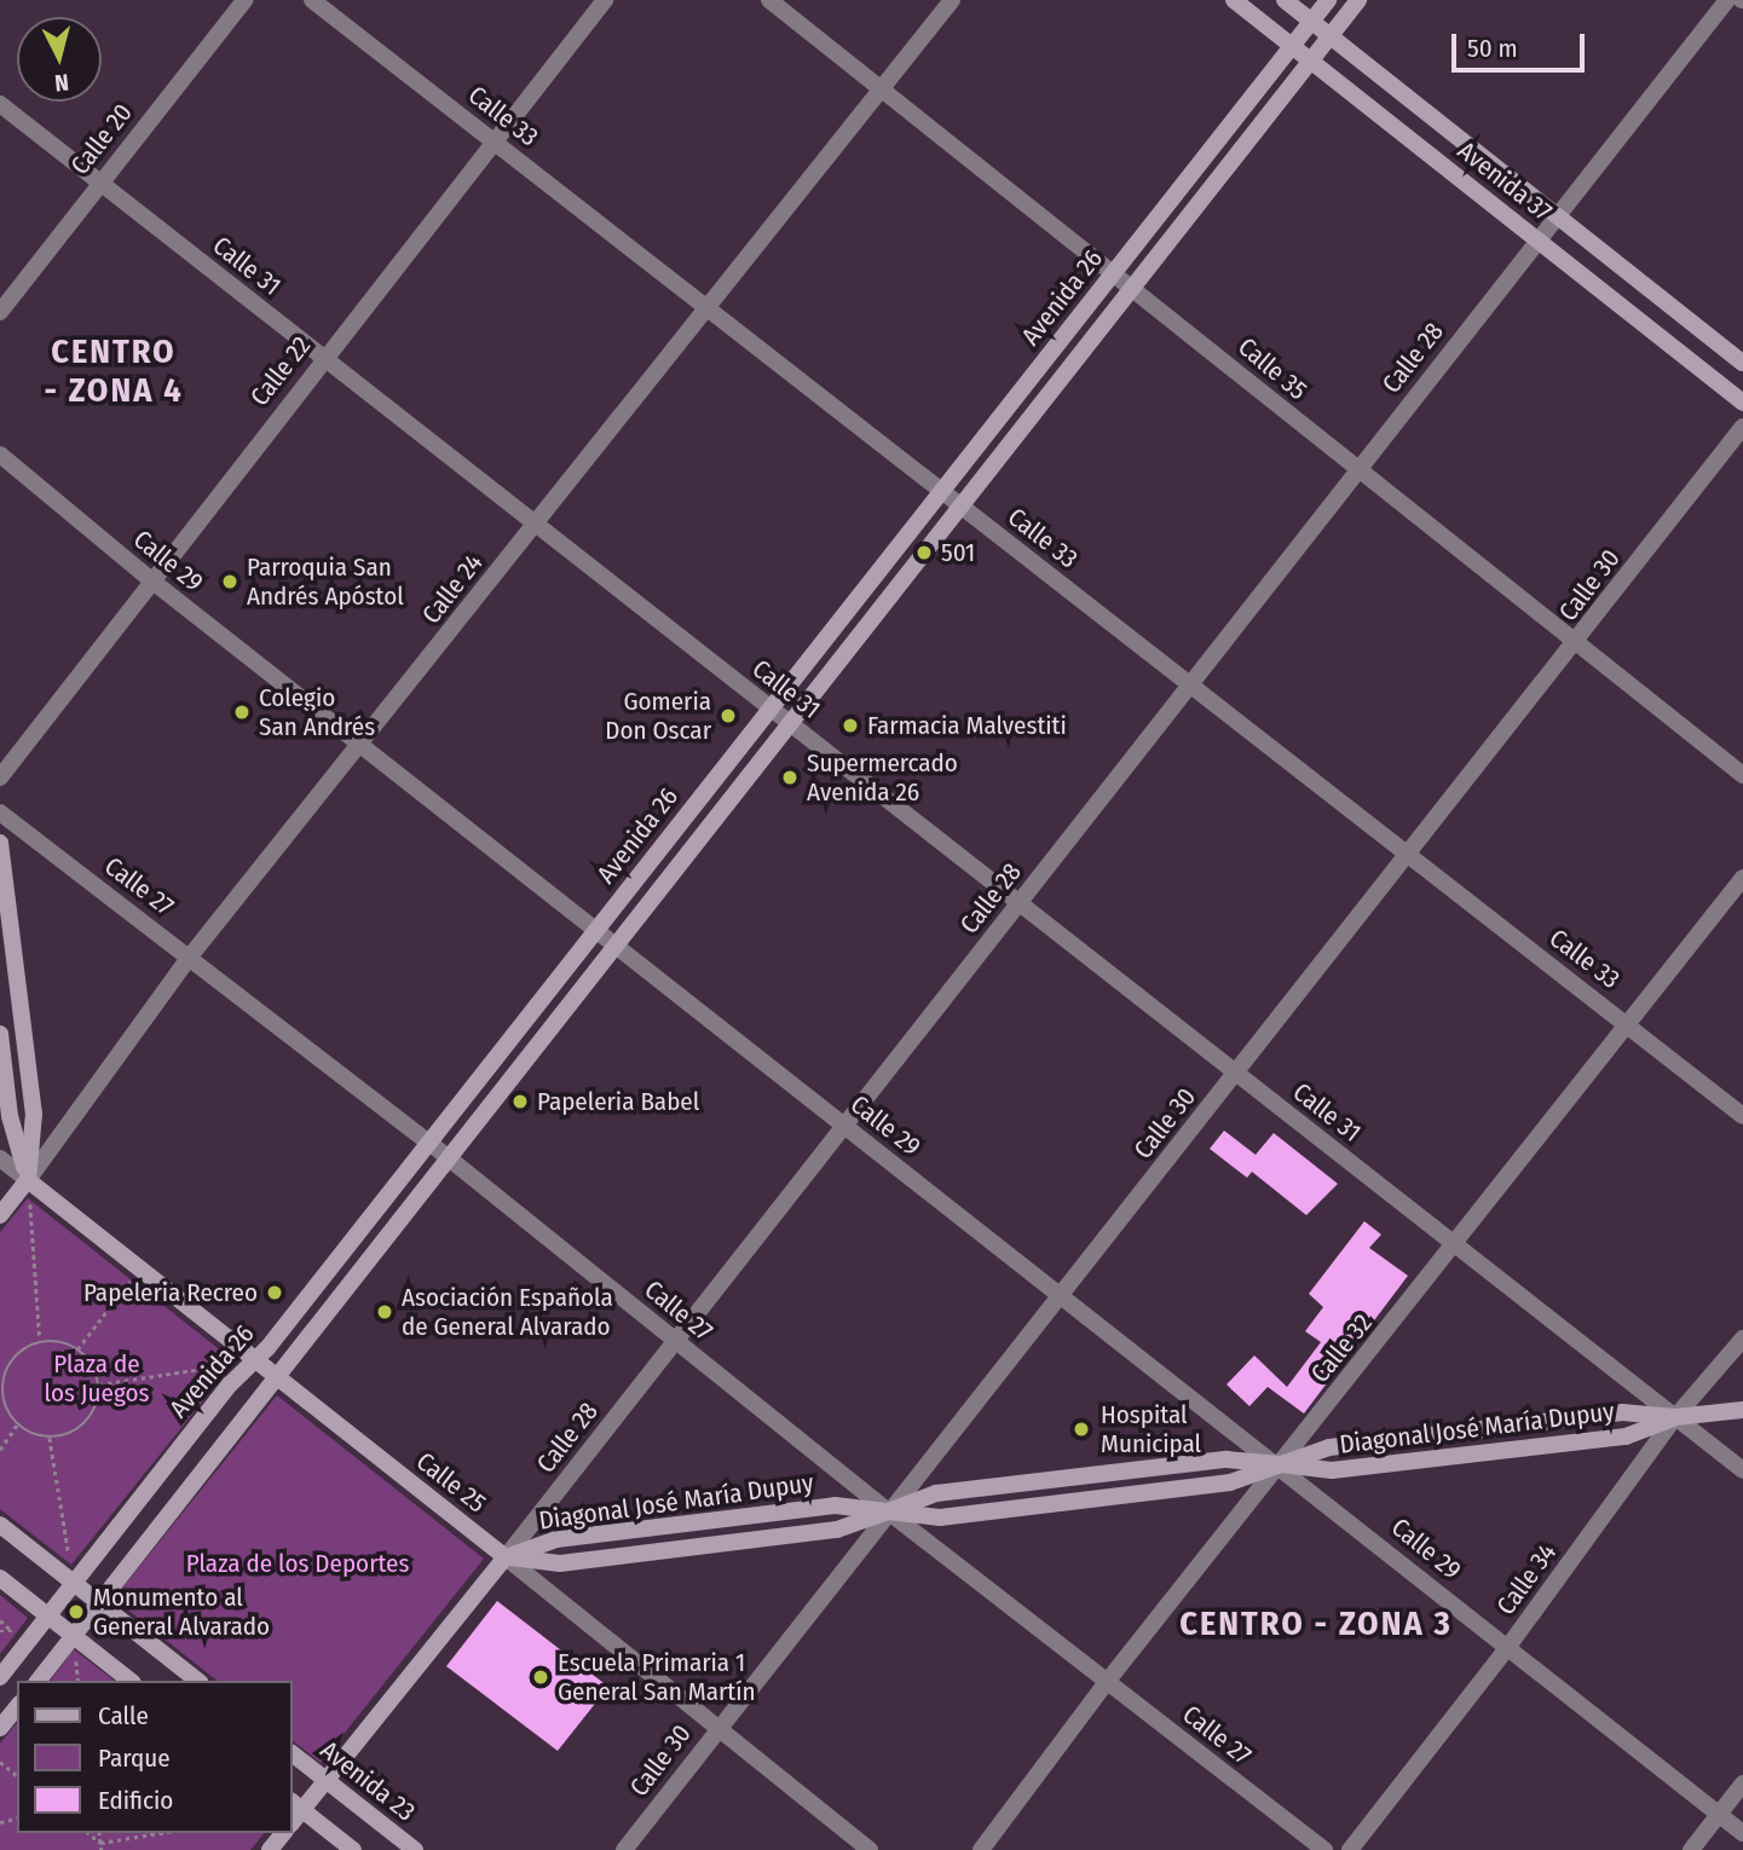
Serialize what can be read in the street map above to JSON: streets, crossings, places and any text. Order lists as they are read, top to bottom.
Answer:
{
  "streets": {
    "main road": [
      "Avenida 37",
      "Avenida 26",
      "Calle 28",
      "Calle 24",
      "Diagonal José María Dupuy",
      "Calle 25",
      "Avenida 23"
    ],
    "street": [
      "Calle 33",
      "Calle 20",
      "Calle 31",
      "Calle 35",
      "Calle 22",
      "Calle 29",
      "Calle 30",
      "Calle 27",
      "Calle 32",
      "Calle 34"
    ]
  },
  "crossings": [
    ["Calle 33", "Avenida 26"],
    ["Calle 33", "Calle 28"],
    ["Calle 33", "Calle 22"],
    ["Calle 33", "Calle 30"],
    ["Calle 33", "Calle 24"],
    ["Calle 33", "Calle 32"],
    ["Calle 20", "Calle 31"],
    ["Avenida 37", "Avenida 26"],
    ["Avenida 37", "Calle 28"],
    ["Calle 31", "Avenida 26"],
    ["Calle 31", "Calle 28"],
    ["Calle 31", "Calle 22"],
    ["Calle 31", "Calle 30"],
    ["Calle 31", "Calle 24"],
    ["Calle 31", "Calle 32"],
    ["Calle 31", "Diagonal José María Dupuy"],
    ["Calle 31", "Calle 34"],
    ["Avenida 26", "Calle 35"],
    ["Avenida 26", "Calle 29"],
    ["Avenida 26", "Calle 27"],
    ["Avenida 26", "Calle 25"],
    ["Calle 28", "Calle 35"],
    ["Calle 28", "Calle 29"],
    ["Calle 28", "Calle 27"],
    ["Calle 28", "Diagonal José María Dupuy"],
    ["Calle 28", "Calle 25"],
    ["Calle 28", "Avenida 23"],
    ["Calle 35", "Calle 30"],
    ["Calle 35", "Calle 24"],
    ["Calle 22", "Calle 29"],
    ["Calle 29", "Calle 30"],
    ["Calle 29", "Calle 24"],
    ["Calle 29", "Calle 32"],
    ["Calle 29", "Diagonal José María Dupuy"],
    ["Calle 29", "Calle 34"],
    ["Calle 30", "Calle 27"],
    ["Calle 30", "Diagonal José María Dupuy"],
    ["Calle 30", "Calle 25"],
    ["Calle 24", "Calle 27"],
    ["Calle 24", "Calle 25"],
    ["Calle 27", "Calle 32"],
    ["Calle 27", "Diagonal José María Dupuy"],
    ["Calle 32", "Diagonal José María Dupuy"],
    ["Diagonal José María Dupuy", "Calle 25"],
    ["Diagonal José María Dupuy", "Calle 34"]
  ],
  "districts": ["CENTRO - ZONA 4", "CENTRO - ZONA 3"],
  "parks": ["Plaza de los Juegos", "Plaza de los Deportes"],
  "places": [
    "501",
    "Parroquia San Andrés Apóstol",
    "Colegio San Andrés",
    "Gomeria Don Oscar",
    "Farmacia Malvestiti",
    "Supermercado Avenida 26",
    "Papeleria Babel",
    "Papeleria Recreo",
    "Asociación Española de General Alvarado",
    "Hospital Municipal",
    "Monumento al General Alvarado",
    "Escuela Primaria 1 General San Martín"
  ],
  "legend": ["Calle", "Parque", "Edificio"],
  "scale_bar": "50 m",
  "north": "bottom"
}
